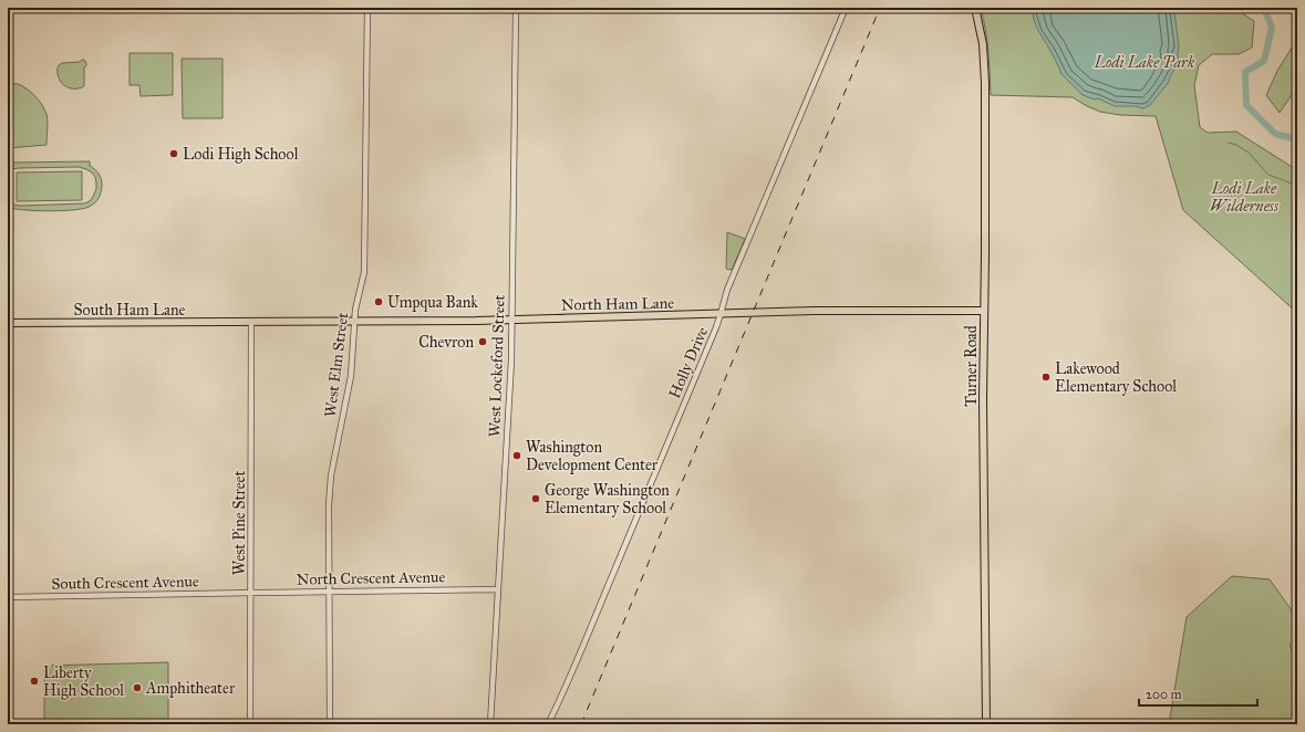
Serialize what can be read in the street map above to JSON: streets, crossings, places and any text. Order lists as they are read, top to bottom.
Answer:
{
  "streets": {
    "main road": ["North Ham Lane", "South Ham Lane", "Turner Road"],
    "street": [
      "Holly Drive",
      "West Elm Street",
      "West Lockeford Street",
      "West Pine Street",
      "North Crescent Avenue",
      "South Crescent Avenue"
    ]
  },
  "crossings": [
    ["North Ham Lane", "South Ham Lane"],
    ["North Ham Lane", "Holly Drive"],
    ["North Ham Lane", "West Elm Street"],
    ["North Ham Lane", "West Lockeford Street"],
    ["North Ham Lane", "Turner Road"],
    ["North Ham Lane", "West Pine Street"],
    ["South Ham Lane", "West Pine Street"],
    ["West Elm Street", "North Crescent Avenue"],
    ["West Lockeford Street", "North Crescent Avenue"],
    ["West Pine Street", "North Crescent Avenue"],
    ["North Crescent Avenue", "South Crescent Avenue"]
  ],
  "parks": ["Lodi Lake Park", "Lodi Lake Wilderness"],
  "places": [
    "Lodi High School",
    "Umpqua Bank",
    "Chevron",
    "Lakewood Elementary School",
    "Washington Development Center",
    "George Washington Elementary School",
    "Liberty High School",
    "Amphitheater"
  ],
  "scale_bar": "200 m"
}
